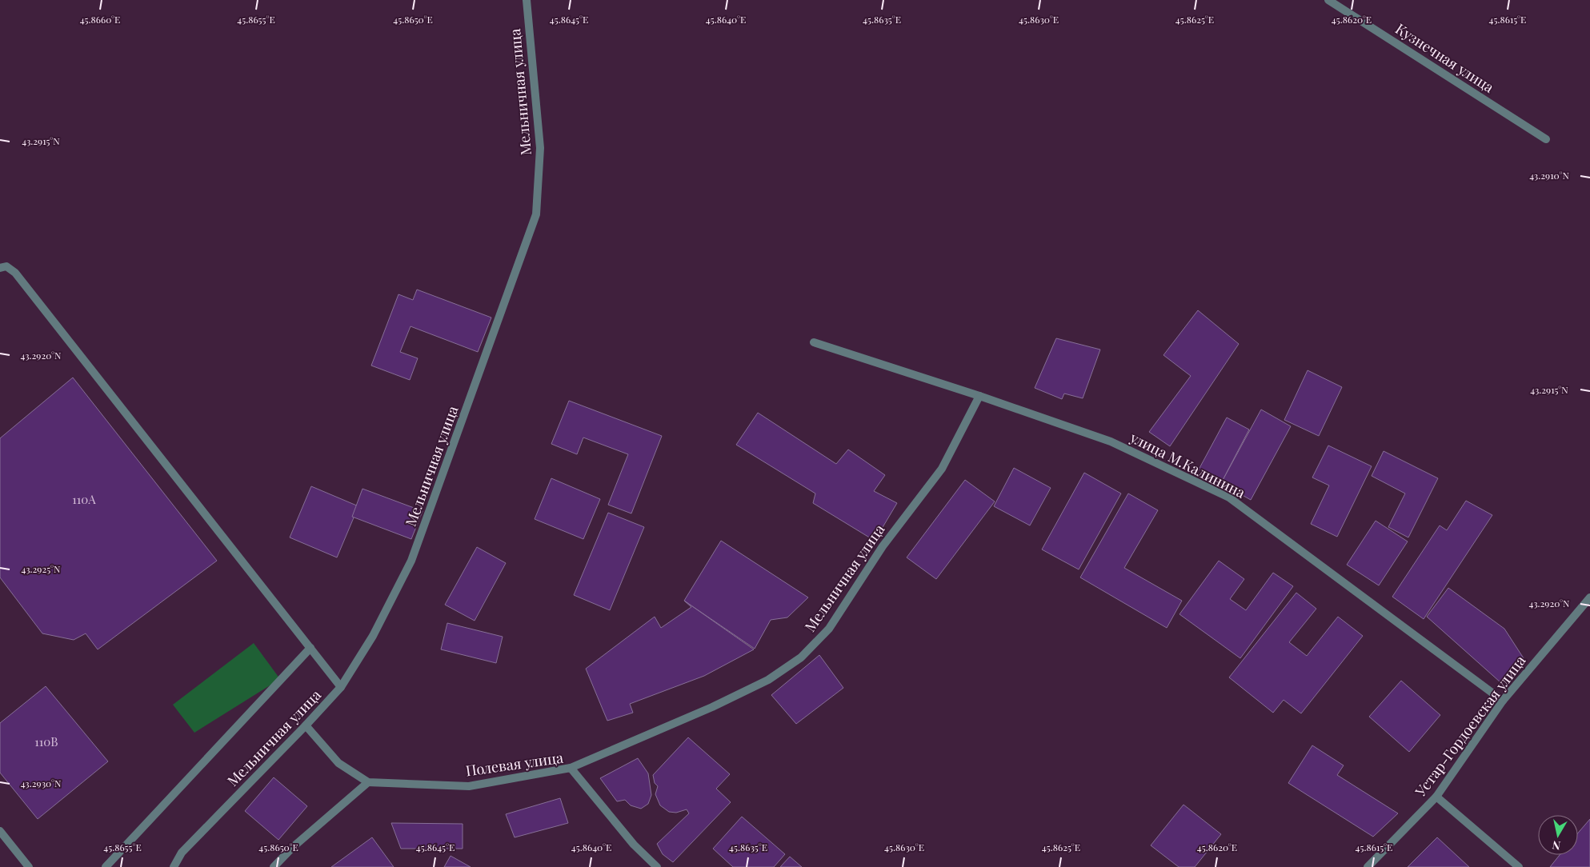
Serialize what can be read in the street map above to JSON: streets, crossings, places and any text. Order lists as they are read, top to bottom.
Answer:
{
  "streets": {
    "street": [
      "Кузнечная улица",
      "Мельничная улица",
      "улица М.Калинина",
      "Устар-Гордоевская улица",
      "Полевая улица"
    ]
  },
  "crossings": [
    ["Мельничная улица", "улица М.Калинина"],
    ["Мельничная улица", "Полевая улица"],
    ["улица М.Калинина", "Устар-Гордоевская улица"]
  ],
  "house_numbers": ["110А", "110В"],
  "north": "bottom",
  "coordinates": [
    "45.8640°E",
    "45.8625°E",
    "45.8660°E",
    "45.8655°E",
    "45.8650°E",
    "45.8645°E",
    "45.8635°E",
    "45.8630°E",
    "45.8620°E",
    "45.8615°E",
    "43.2915°N",
    "43.2910°N",
    "43.2920°N",
    "43.2925°N",
    "43.2930°N"
  ]
}
